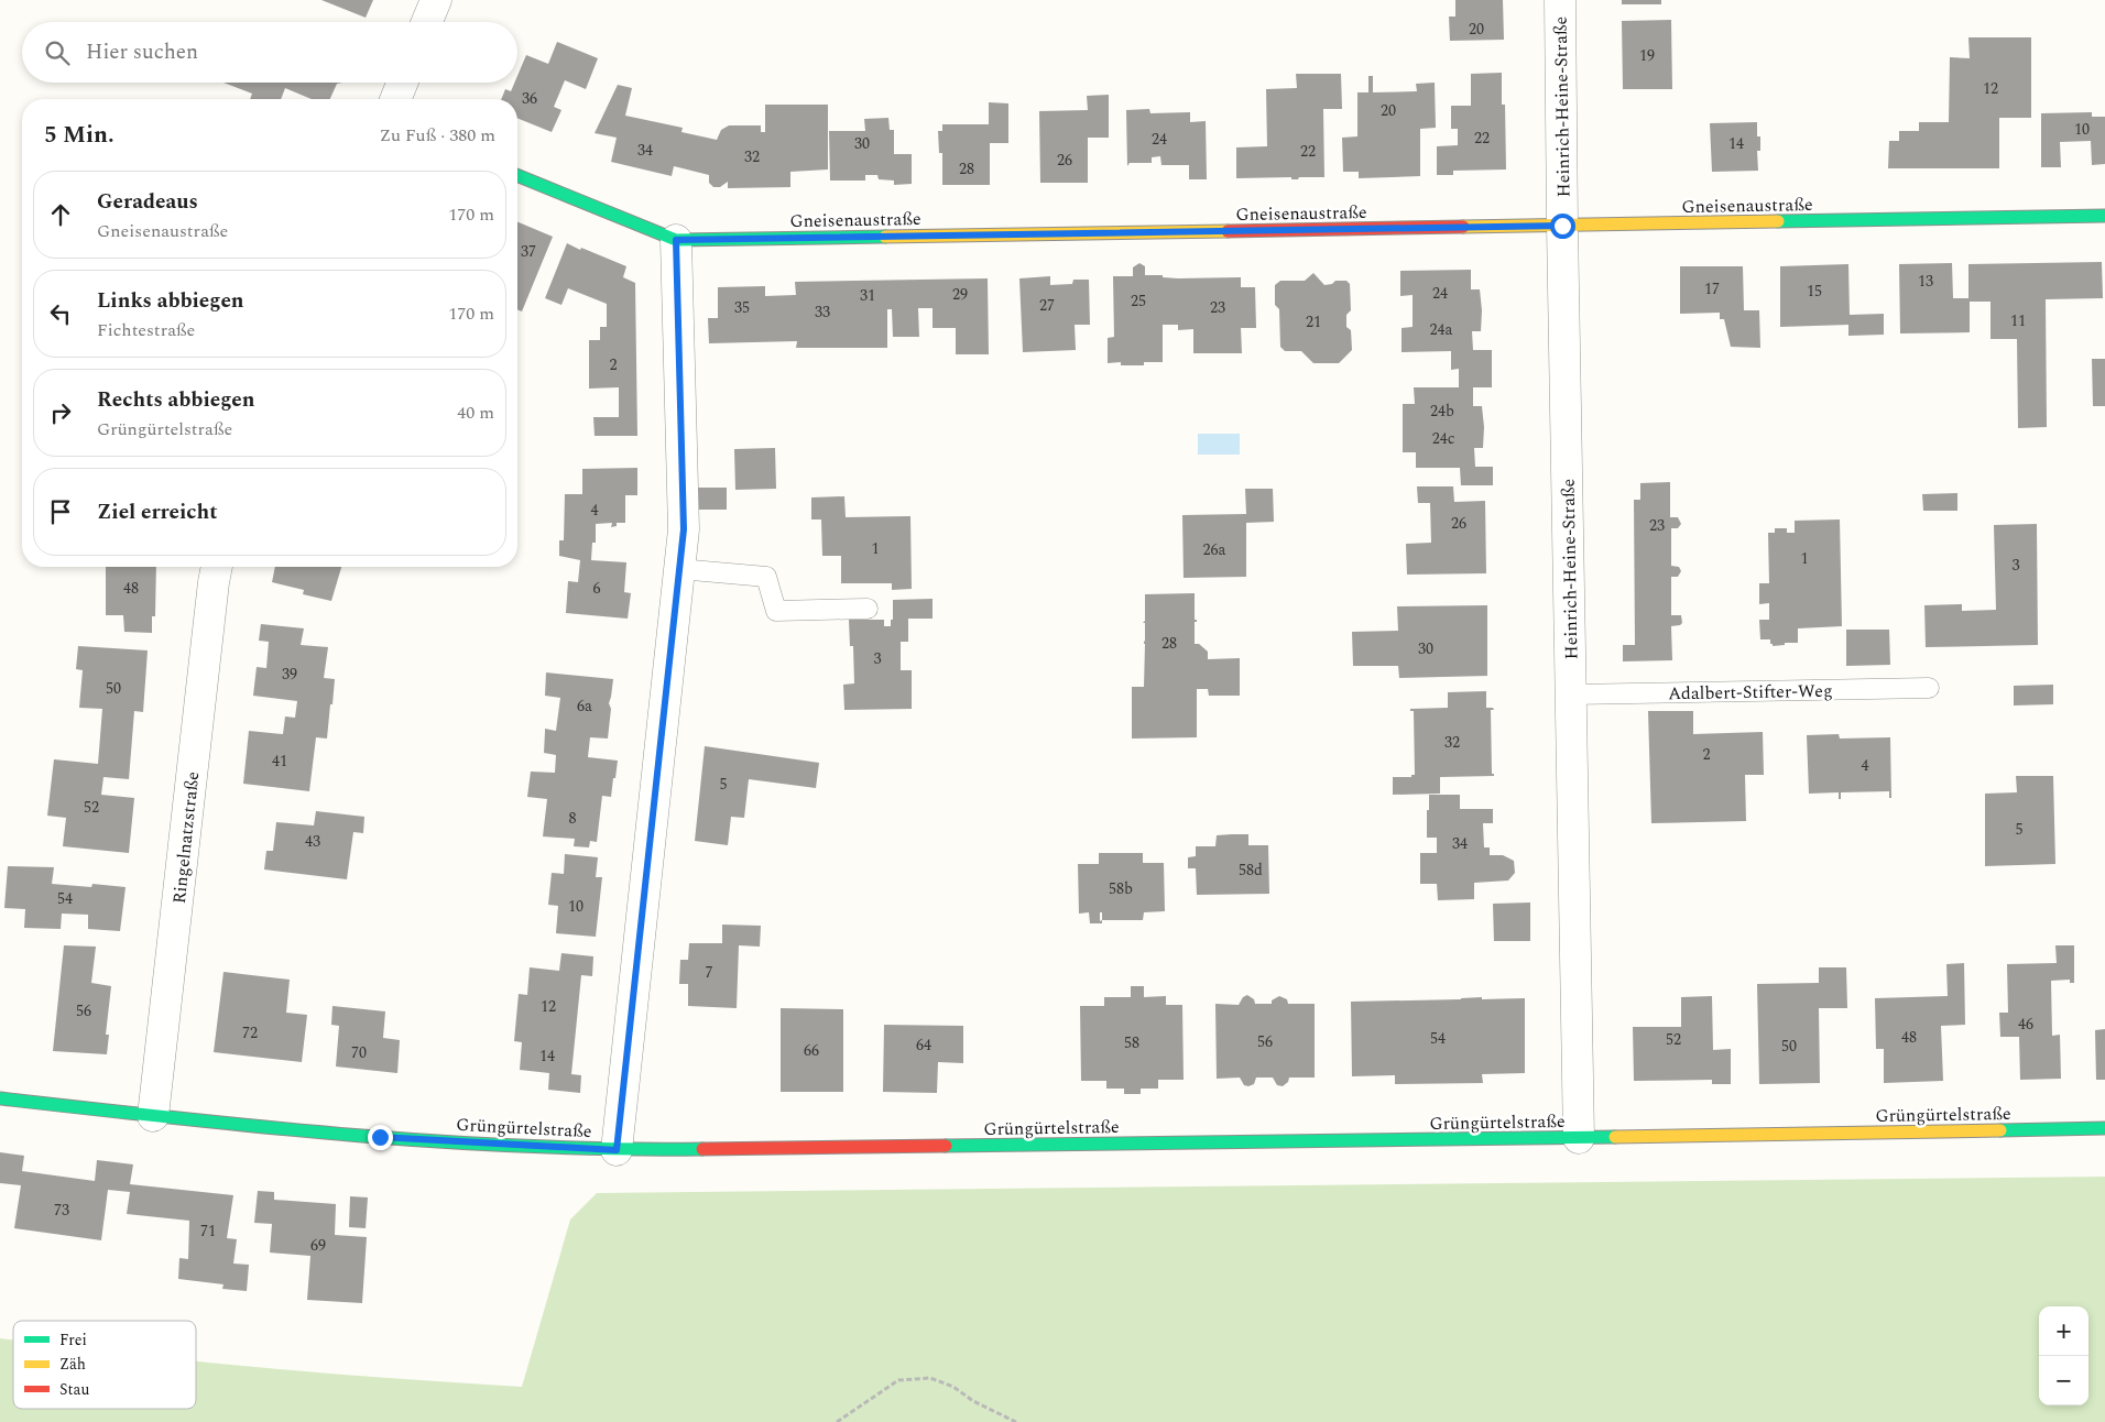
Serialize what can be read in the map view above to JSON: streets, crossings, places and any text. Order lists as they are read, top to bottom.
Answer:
{
  "streets": {
    "street": [
      "Heinrich-Heine-Straße",
      "Gneisenaustraße",
      "Ringelnatzstraße",
      "Grüngürtelstraße"
    ],
    "lane": ["Adalbert-Stifter-Weg"]
  },
  "crossings": [
    ["Heinrich-Heine-Straße", "Gneisenaustraße"],
    ["Heinrich-Heine-Straße", "Adalbert-Stifter-Weg"],
    ["Heinrich-Heine-Straße", "Grüngürtelstraße"],
    ["Ringelnatzstraße", "Grüngürtelstraße"]
  ],
  "house_numbers": [
    "20",
    "19",
    "12",
    "36",
    "20",
    "10",
    "22",
    "24",
    "30",
    "14",
    "34",
    "22",
    "32",
    "26",
    "28",
    "37",
    "13",
    "17",
    "15",
    "24",
    "29",
    "31",
    "25",
    "27",
    "35",
    "23",
    "33",
    "11",
    "21",
    "24a",
    "2",
    "24b",
    "24c",
    "4",
    "26",
    "23",
    "1",
    "26a",
    "1",
    "3",
    "48",
    "6",
    "28",
    "30",
    "3",
    "39",
    "50",
    "6a",
    "32",
    "2",
    "41",
    "4",
    "5",
    "52",
    "8",
    "5",
    "43",
    "34",
    "58d",
    "58b",
    "54",
    "10",
    "7",
    "12",
    "56",
    "46",
    "72",
    "48",
    "54",
    "52",
    "56",
    "58",
    "64",
    "50",
    "66",
    "70",
    "14",
    "73",
    "71",
    "69"
  ],
  "legend": ["Frei", "Zäh", "Stau"],
  "page": {
    "search": "Hier suchen",
    "heading": ["5 Min.", "Zu Fuß · 380 m"],
    "list": [
      ["Geradeaus", "Gneisenaustraße", "170 m"],
      ["Links abbiegen", "Fichtestraße", "170 m"],
      ["Rechts abbiegen", "Grüngürtelstraße", "40 m"],
      "Ziel erreicht"
    ],
    "map_buttons": ["+", "−"]
  }
}
